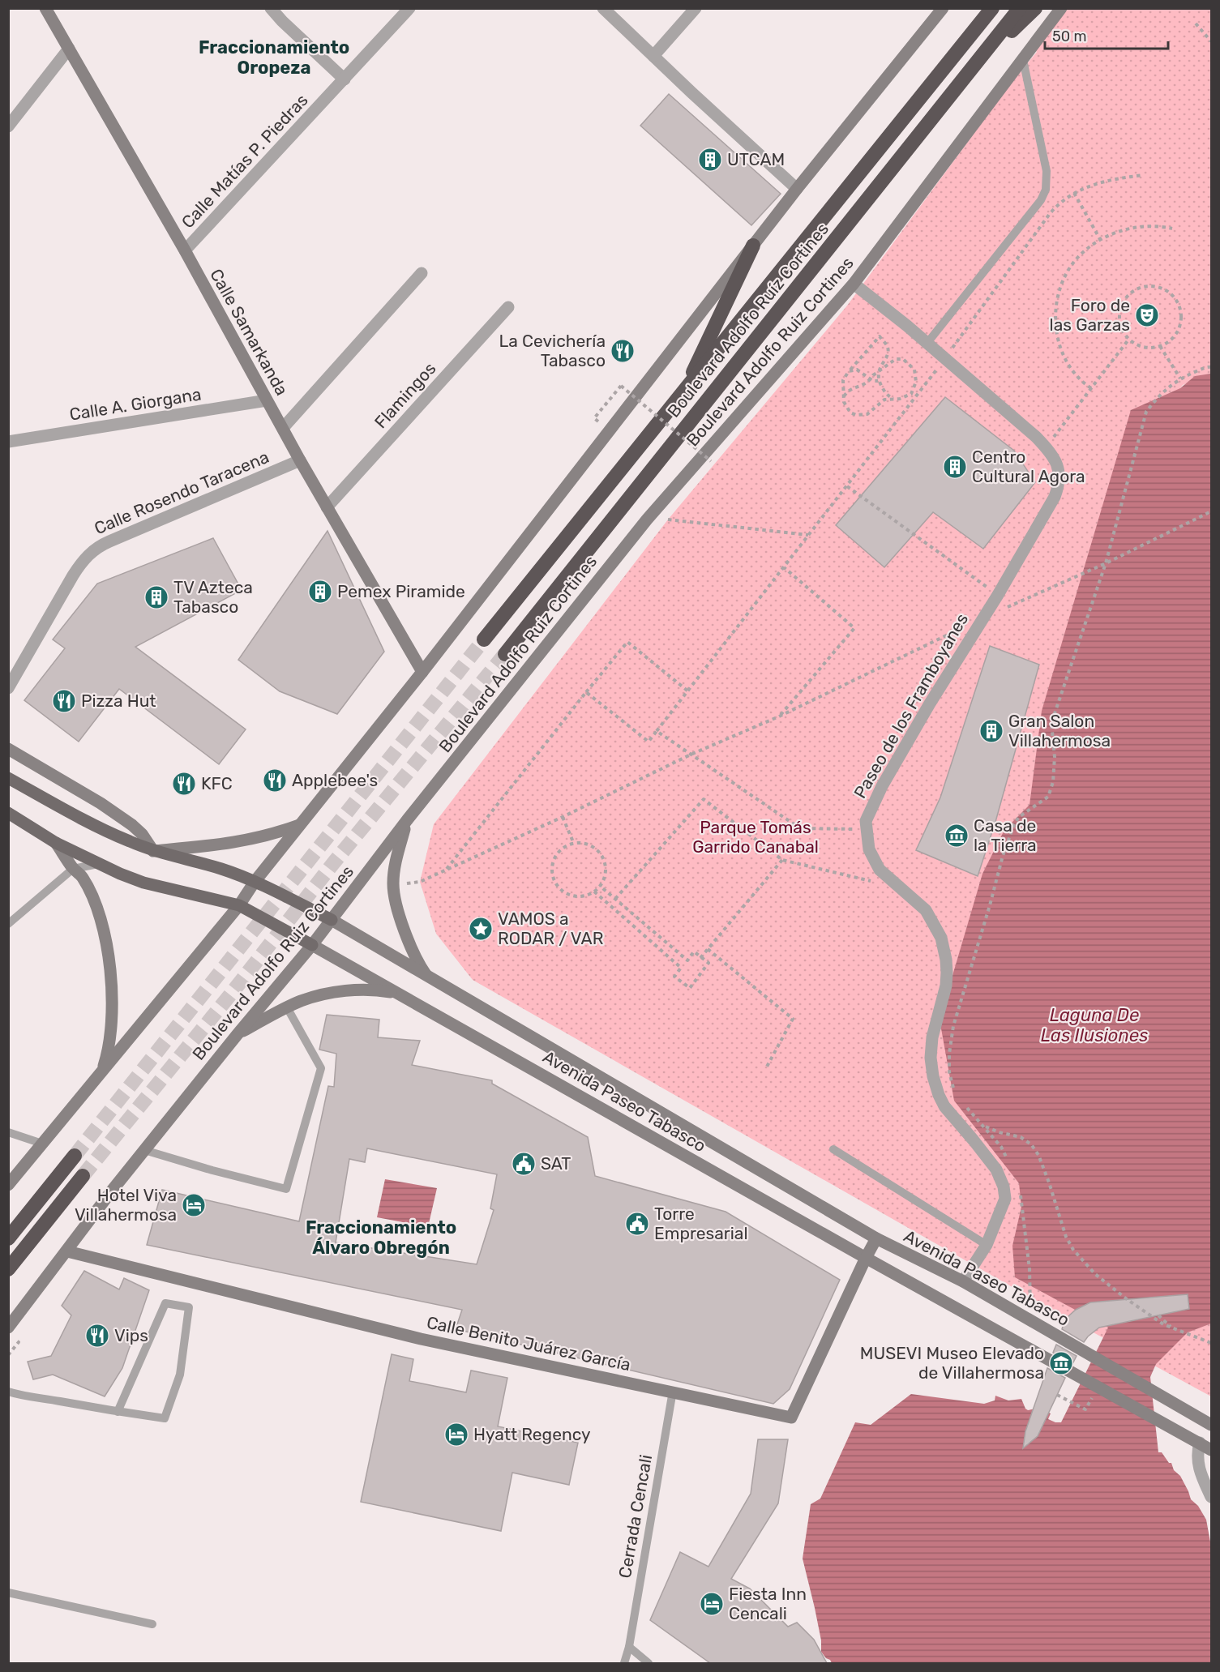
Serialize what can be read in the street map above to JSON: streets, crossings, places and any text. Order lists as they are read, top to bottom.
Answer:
{
  "streets": {
    "highway": ["Boulevard Adolfo Ruíz Cortines"],
    "main road": [
      "Calle Samarkanda",
      "Boulevard Adolfo Ruiz Cortines",
      "Avenida Paseo Tabasco",
      "Calle Benito Juárez García"
    ],
    "street": [
      "Calle Matías P. Piedras",
      "Flamingos",
      "Calle A. Giorgana",
      "Calle Rosendo Taracena",
      "Paseo de los Framboyanes"
    ],
    "lane": ["Cerrada Cencali"]
  },
  "crossings": [
    ["Calle Matías P. Piedras", "Calle Samarkanda"],
    ["Calle Samarkanda", "Flamingos"],
    ["Calle Samarkanda", "Calle A. Giorgana"],
    ["Calle Samarkanda", "Calle Rosendo Taracena"],
    ["Boulevard Adolfo Ruiz Cortines", "Paseo de los Framboyanes"],
    ["Boulevard Adolfo Ruiz Cortines", "Avenida Paseo Tabasco"],
    ["Boulevard Adolfo Ruiz Cortines", "Calle Benito Juárez García"],
    ["Avenida Paseo Tabasco", "Calle Benito Juárez García"],
    ["Calle Benito Juárez García", "Cerrada Cencali"]
  ],
  "districts": ["Fraccionamiento Oropeza", "Fraccionamiento Álvaro Obregón"],
  "water": ["Laguna De Las Ilusiones"],
  "parks": ["Parque Tomás Garrido Canabal"],
  "places": {
    "building": [
      "UTCAM",
      "Centro Cultural Agora",
      "Pemex Piramide",
      "TV Azteca Tabasco",
      "Gran Salon Villahermosa"
    ],
    "theatre": ["Foro de las Garzas"],
    "restaurant": [
      "La Cevichería Tabasco",
      "Pizza Hut",
      "Applebee's",
      "KFC",
      "Vips"
    ],
    "museum": ["Casa de la Tierra", "MUSEVI Museo Elevado de Villahermosa"],
    "place": ["VAMOS a RODAR / VAR"],
    "public building": ["SAT", "Torre Empresarial"],
    "hotel": ["Hotel Viva Villahermosa", "Hyatt Regency", "Fiesta Inn Cencali"]
  },
  "scale_bar": "50 m"
}
